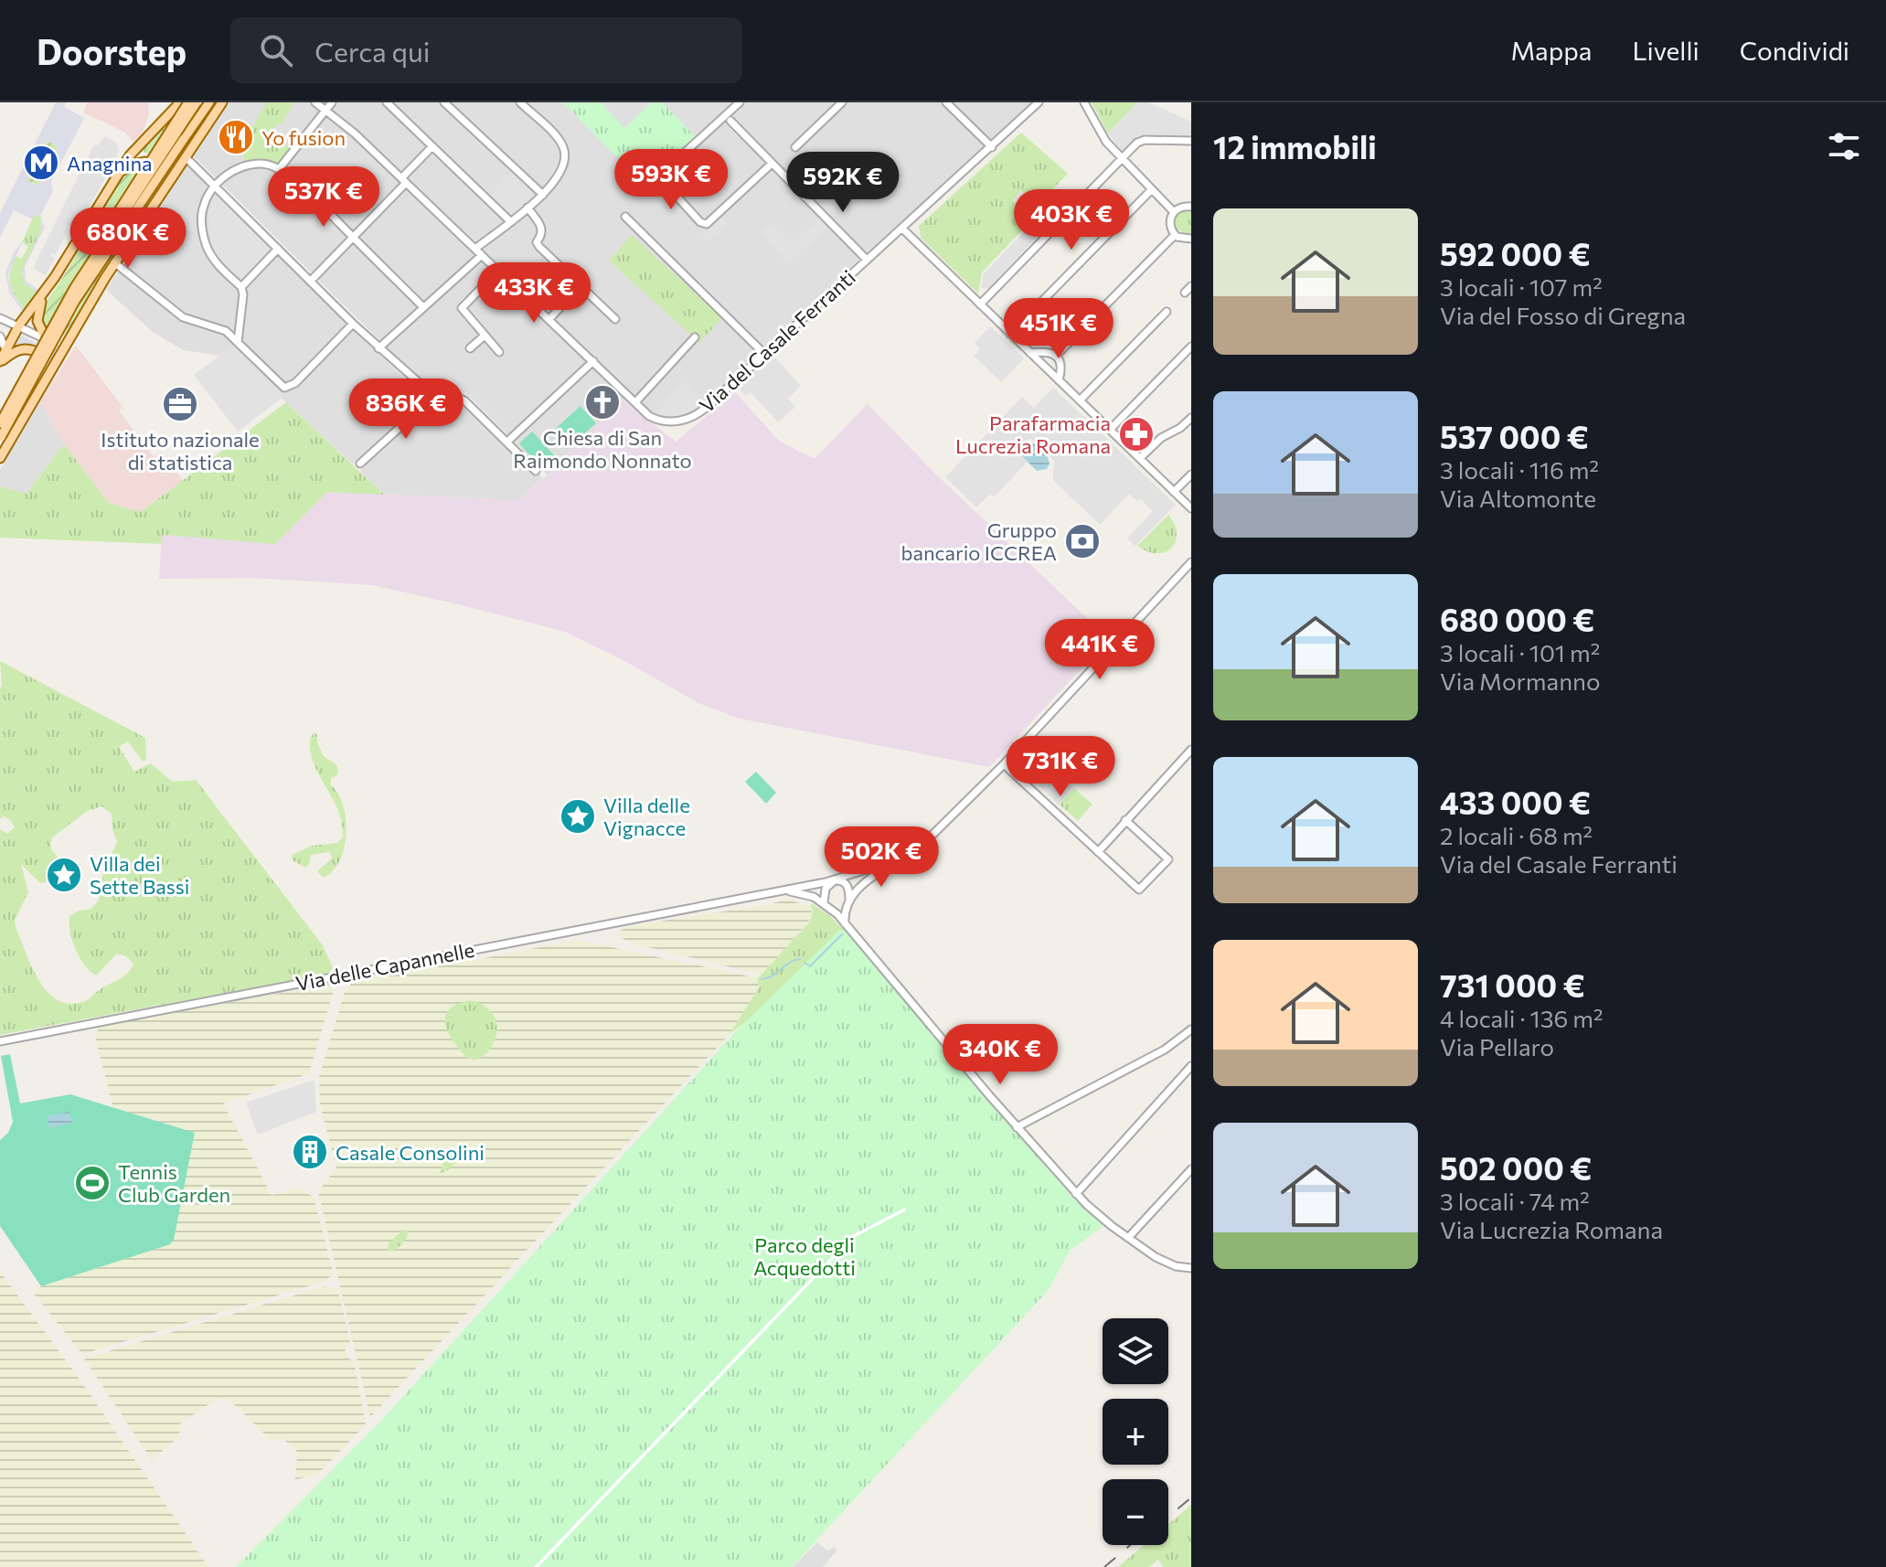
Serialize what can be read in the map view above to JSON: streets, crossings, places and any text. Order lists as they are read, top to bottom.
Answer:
{
  "streets": {
    "street": ["Via del Casale Ferranti", "Via delle Capannelle"]
  },
  "parks": ["Parco degli Acquedotti"],
  "places": {
    "restaurant": ["Yo fusion"],
    "metro station": ["Anagnina"],
    "church": ["Chiesa di San Raimondo Nonnato"],
    "office": ["Istituto nazionale di statistica"],
    "pharmacy": ["Parafarmacia Lucrezia Romana"],
    "bank": ["Gruppo bancario ICCREA"],
    "place": ["Villa delle Vignacce", "Villa dei Sette Bassi"],
    "building": ["Casale Consolini"],
    "sports": ["Tennis Club Garden"]
  },
  "page": {
    "header": "Doorstep",
    "search": "Cerca qui",
    "nav": ["Mappa", "Livelli", "Condividi"],
    "heading": "12 immobili",
    "price": [
      "593K €",
      "592K €",
      "537K €",
      "403K €",
      "680K €",
      "433K €",
      "451K €",
      "836K €",
      "441K €",
      "731K €",
      "502K €",
      "340K €"
    ],
    "list": [
      {
        "name": "592 000 €",
        "note": "3 locali · 107 m² · Via del Fosso di Gregna"
      },
      {
        "name": "537 000 €",
        "note": "3 locali · 116 m² · Via Altomonte"
      },
      {
        "name": "680 000 €",
        "note": "3 locali · 101 m² · Via Mormanno"
      },
      {
        "name": "433 000 €",
        "note": "2 locali · 68 m² · Via del Casale Ferranti"
      },
      {
        "name": "731 000 €",
        "note": "4 locali · 136 m² · Via Pellaro"
      },
      {
        "name": "502 000 €",
        "note": "3 locali · 74 m² · Via Lucrezia Romana"
      }
    ],
    "map_buttons": ["+", "−"]
  }
}
